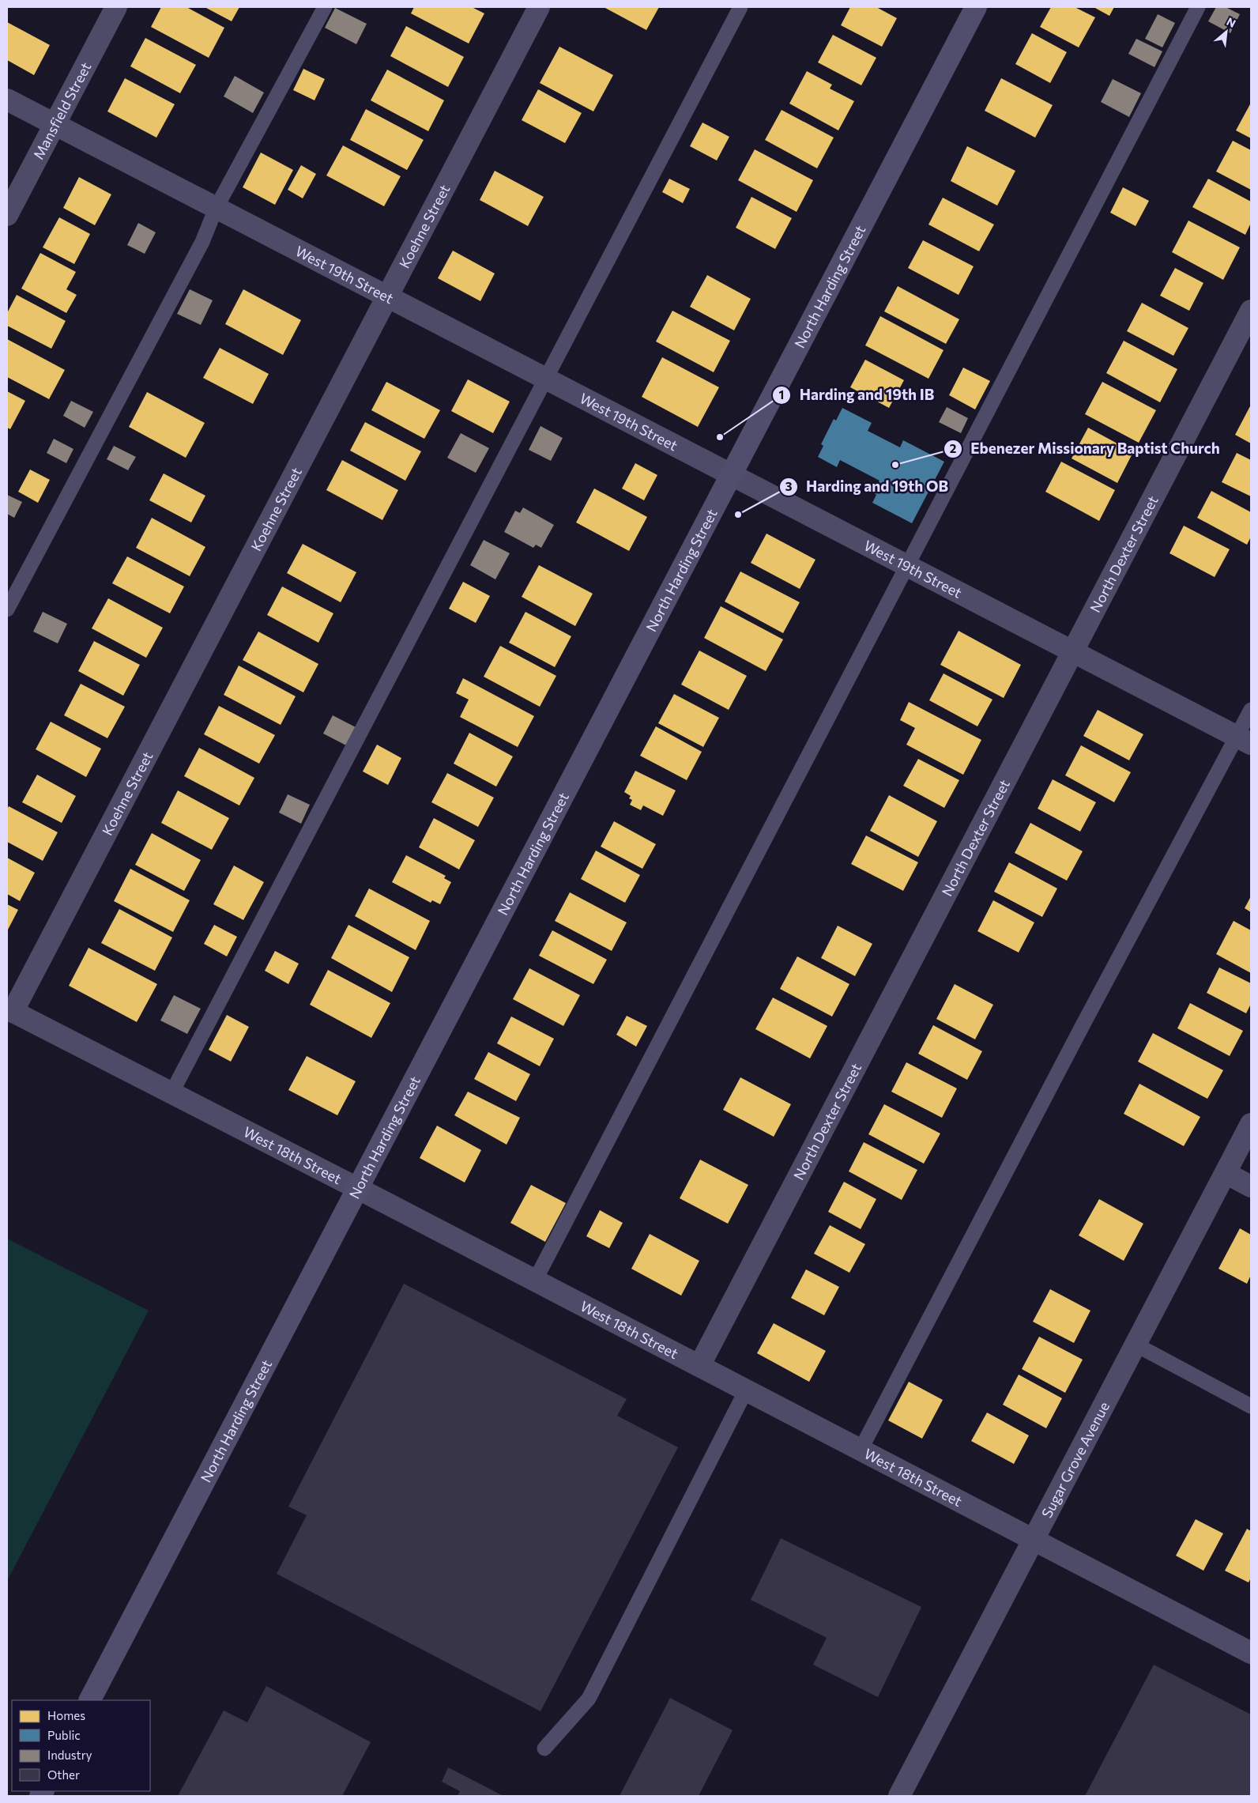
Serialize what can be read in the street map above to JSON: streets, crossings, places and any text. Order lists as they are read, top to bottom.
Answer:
{
  "streets": {
    "street": [
      "Mansfield Street",
      "Koehne Street",
      "West 19th Street",
      "North Harding Street",
      "North Dexter Street",
      "West 18th Street",
      "Sugar Grove Avenue"
    ]
  },
  "crossings": [
    ["Mansfield Street", "West 19th Street"],
    ["Koehne Street", "West 19th Street"],
    ["Koehne Street", "West 18th Street"],
    ["West 19th Street", "North Harding Street"],
    ["West 19th Street", "North Dexter Street"],
    ["North Harding Street", "West 18th Street"],
    ["North Dexter Street", "West 18th Street"],
    ["West 18th Street", "Sugar Grove Avenue"]
  ],
  "places": ["Harding and 19th IB", "Ebenezer Missionary Baptist Church", "Harding and 19th OB"],
  "legend": [
    "Homes",
    "Public",
    "Industry",
    "Other"
  ],
  "north": "top right"
}
